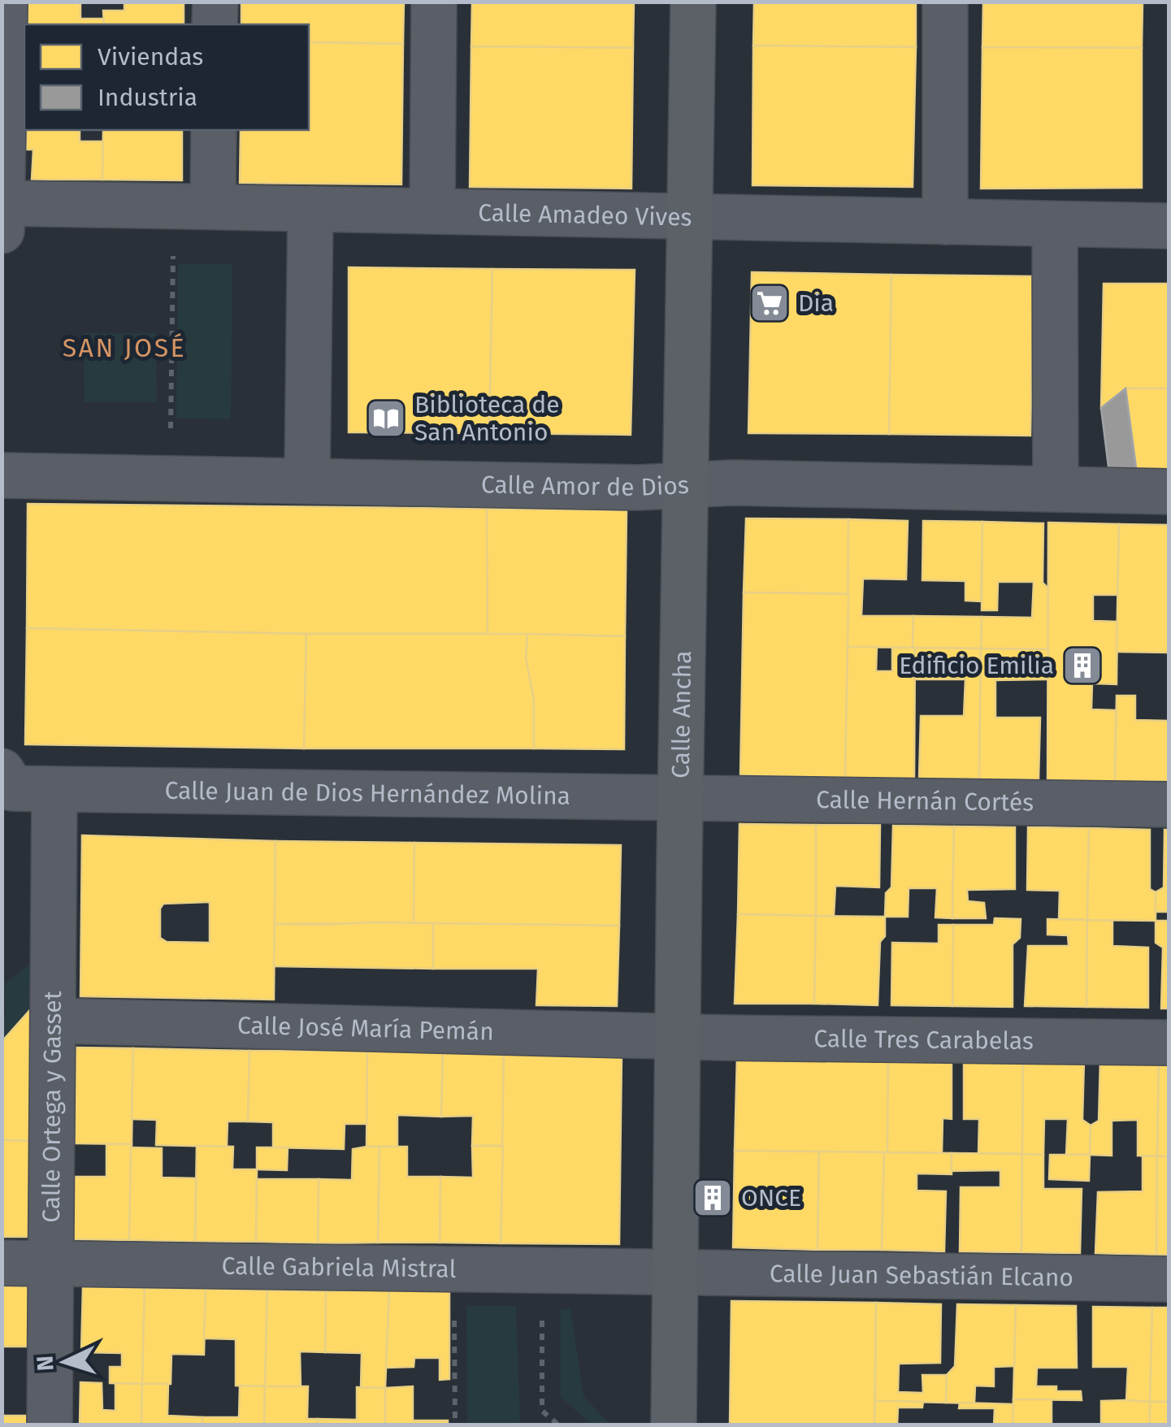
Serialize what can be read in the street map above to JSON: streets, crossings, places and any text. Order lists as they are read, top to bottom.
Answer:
{
  "streets": {
    "main road": ["Calle Ancha"],
    "street": [
      "Calle Amadeo Vives",
      "Calle Amor de Dios",
      "Calle Juan de Dios Hernández Molina",
      "Calle Hernán Cortés",
      "Calle José María Pemán",
      "Calle Tres Carabelas",
      "Calle Ortega y Gasset",
      "Calle Gabriela Mistral",
      "Calle Juan Sebastián Elcano"
    ]
  },
  "crossings": [
    ["Calle Amadeo Vives", "Calle Ancha"],
    ["Calle Amor de Dios", "Calle Ancha"],
    ["Calle Ancha", "Calle Juan de Dios Hernández Molina"],
    ["Calle Ancha", "Calle Hernán Cortés"],
    ["Calle Ancha", "Calle José María Pemán"],
    ["Calle Ancha", "Calle Tres Carabelas"],
    ["Calle Ancha", "Calle Gabriela Mistral"],
    ["Calle Ancha", "Calle Juan Sebastián Elcano"],
    ["Calle Juan de Dios Hernández Molina", "Calle Hernán Cortés"],
    ["Calle Juan de Dios Hernández Molina", "Calle Ortega y Gasset"],
    ["Calle José María Pemán", "Calle Tres Carabelas"],
    ["Calle José María Pemán", "Calle Ortega y Gasset"],
    ["Calle Ortega y Gasset", "Calle Gabriela Mistral"],
    ["Calle Gabriela Mistral", "Calle Juan Sebastián Elcano"]
  ],
  "districts": ["SAN JOSÉ"],
  "places": {
    "supermarket": ["Dia"],
    "library": ["Biblioteca de San Antonio"],
    "building": ["Edificio Emilia", "ONCE"]
  },
  "legend": ["Viviendas", "Industria"],
  "north": "left"
}
